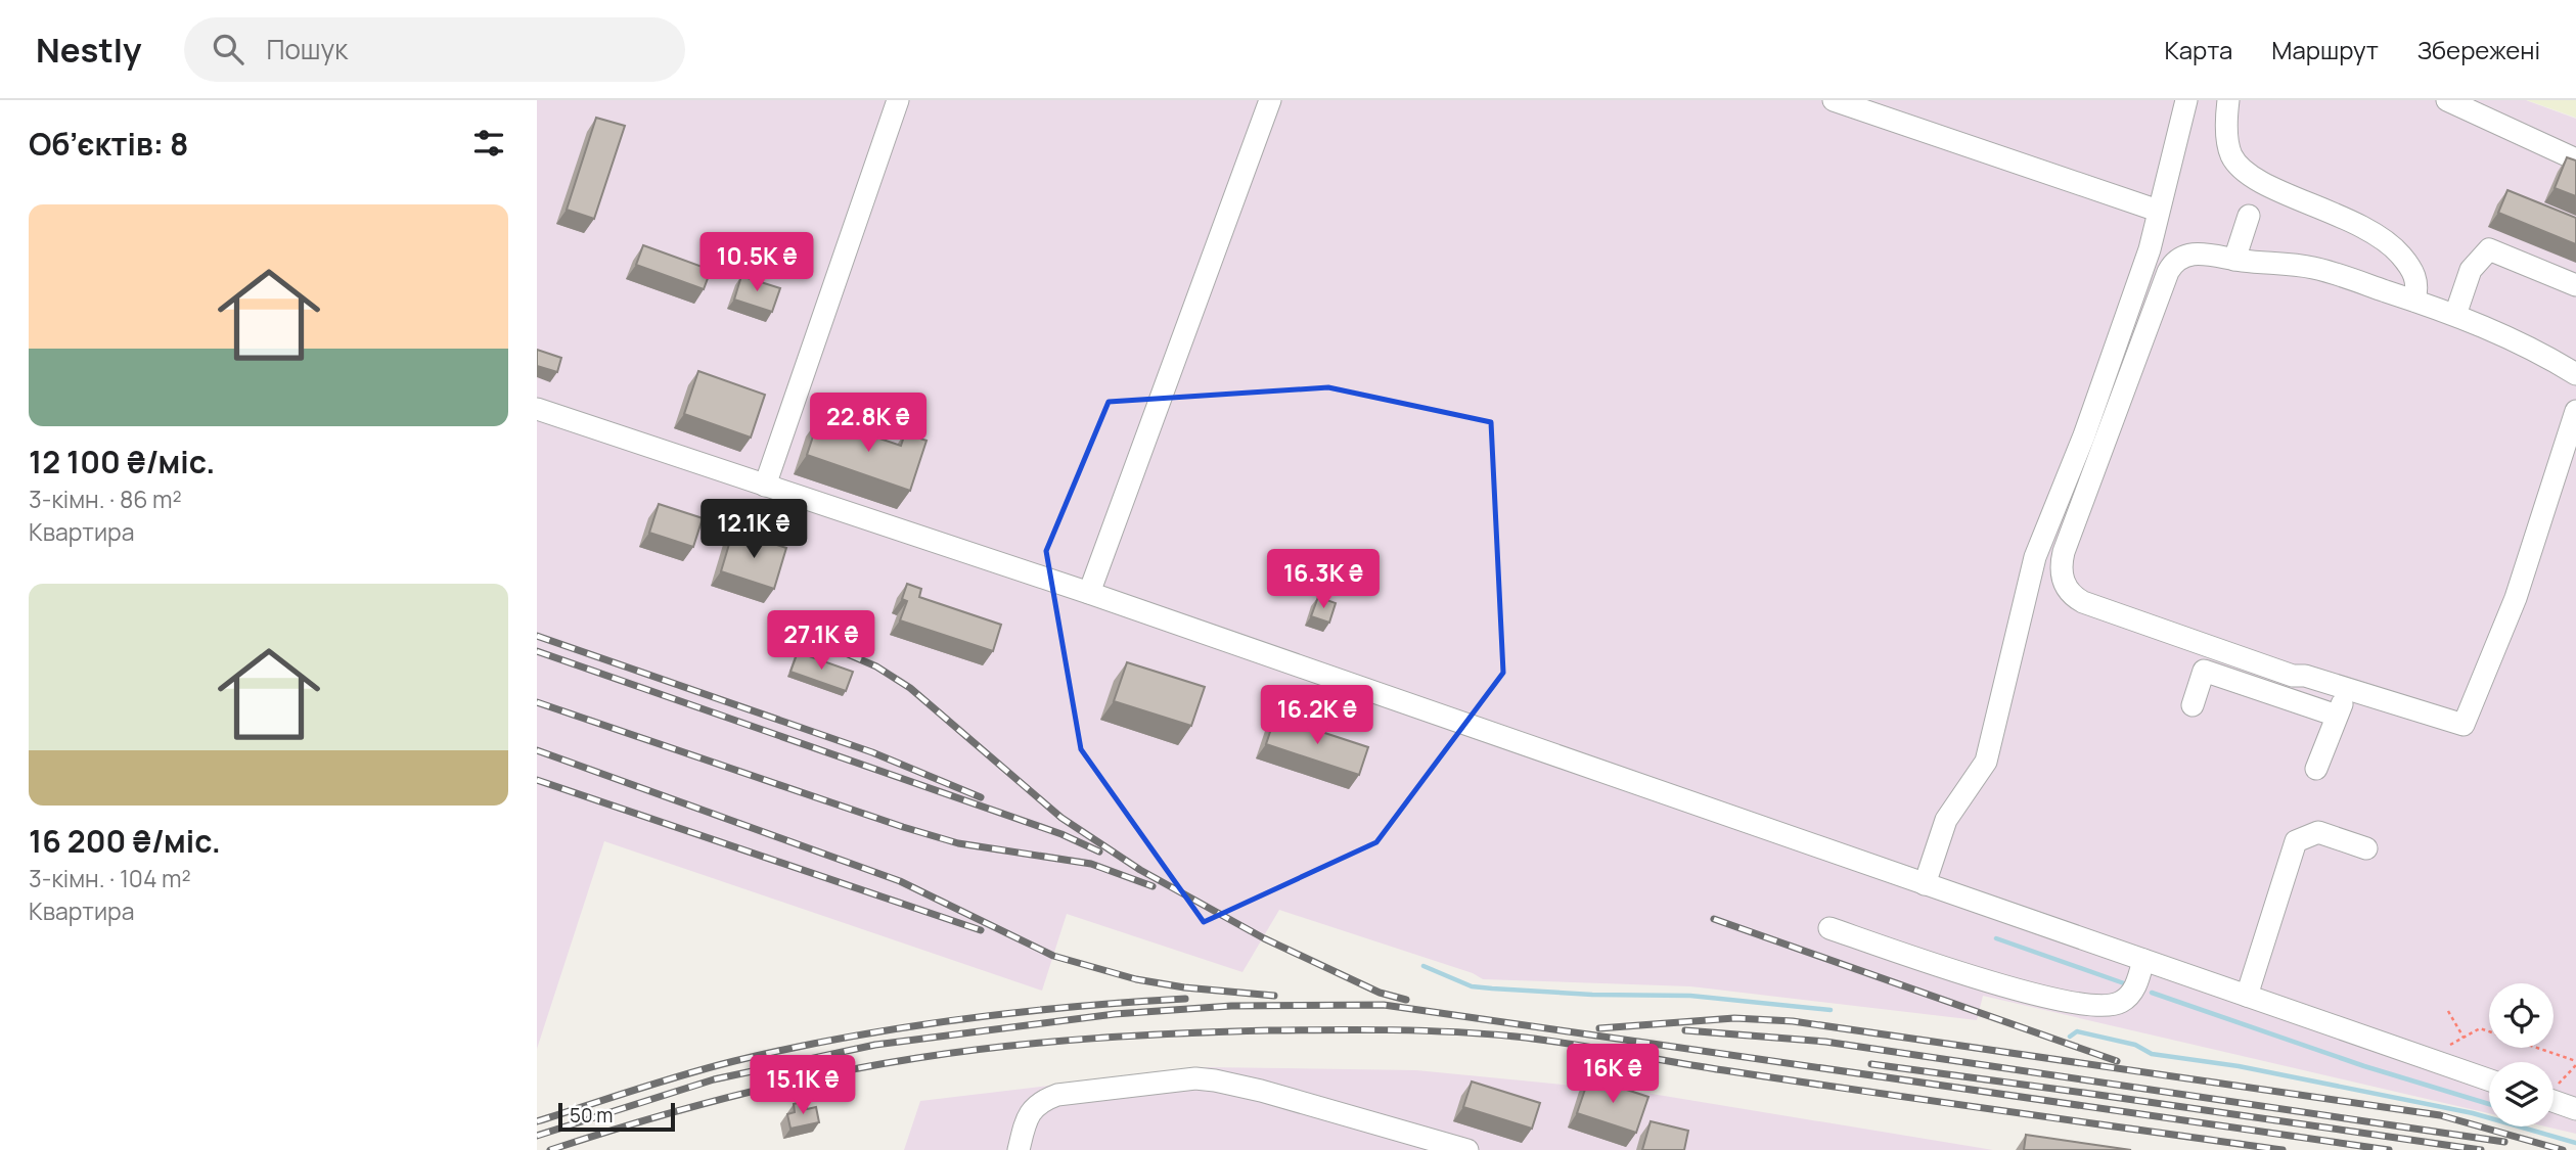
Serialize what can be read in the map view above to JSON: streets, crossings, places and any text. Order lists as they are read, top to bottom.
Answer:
{
  "scale_bar": "50 m",
  "page": {
    "header": "Nestly",
    "search": "Пошук",
    "nav": ["Карта", "Маршрут", "Збережені"],
    "heading": "Об’єктів: 8",
    "list": [
      {
        "name": "12 100 ₴/міс.",
        "note": "3-кімн. · 86 m² · Квартира"
      },
      {
        "name": "16 200 ₴/міс.",
        "note": "3-кімн. · 104 m² · Квартира"
      }
    ],
    "price": [
      "10.5K ₴",
      "22.8K ₴",
      "12.1K ₴",
      "16.3K ₴",
      "27.1K ₴",
      "16.2K ₴",
      "16K ₴",
      "15.1K ₴"
    ],
    "scale": "50 m"
  }
}
